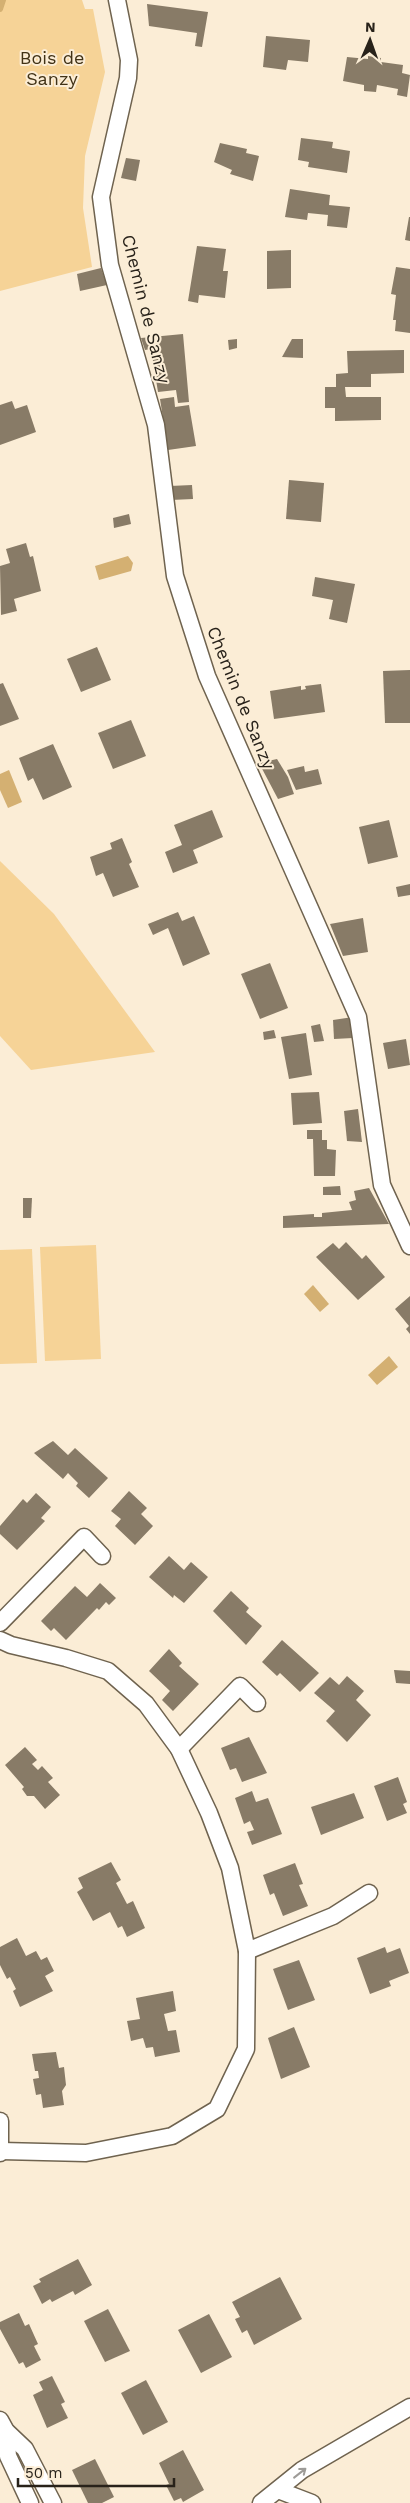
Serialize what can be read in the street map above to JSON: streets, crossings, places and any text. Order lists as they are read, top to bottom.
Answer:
{
  "streets": {
    "street": ["Chemin de Sanzy"]
  },
  "parks": ["Bois de Sanzy"],
  "scale_bar": "50 m",
  "north": "top"
}
